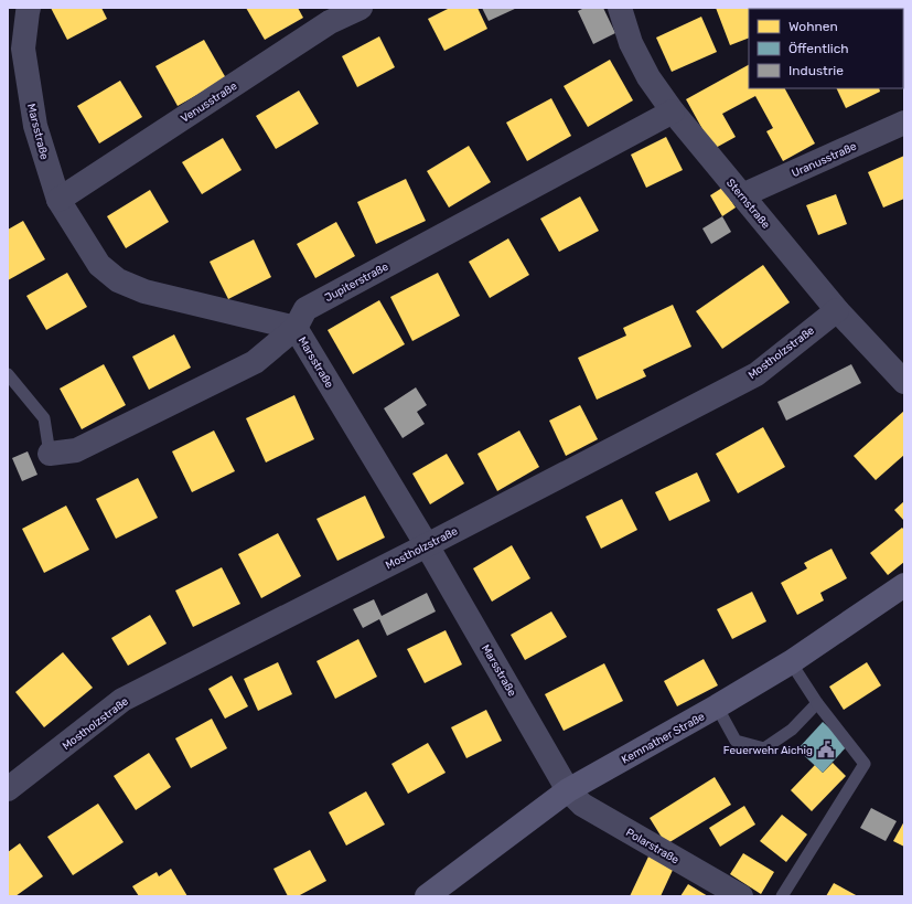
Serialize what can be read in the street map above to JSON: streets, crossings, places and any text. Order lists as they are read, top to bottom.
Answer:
{
  "streets": {
    "main road": ["Kemnather Straße"],
    "street": [
      "Venusstraße",
      "Marsstraße",
      "Uranusstraße",
      "Sternstraße",
      "Jupiterstraße",
      "Mostholzstraße",
      "Polarstraße"
    ]
  },
  "crossings": [
    ["Venusstraße", "Marsstraße"],
    ["Marsstraße", "Jupiterstraße"],
    ["Marsstraße", "Mostholzstraße"],
    ["Marsstraße", "Kemnather Straße"],
    ["Marsstraße", "Polarstraße"],
    ["Uranusstraße", "Sternstraße"],
    ["Sternstraße", "Jupiterstraße"],
    ["Sternstraße", "Mostholzstraße"],
    ["Kemnather Straße", "Polarstraße"]
  ],
  "places": {
    "public building": ["Feuerwehr Aichig"]
  },
  "legend": ["Wohnen", "Öffentlich", "Industrie"]
}
